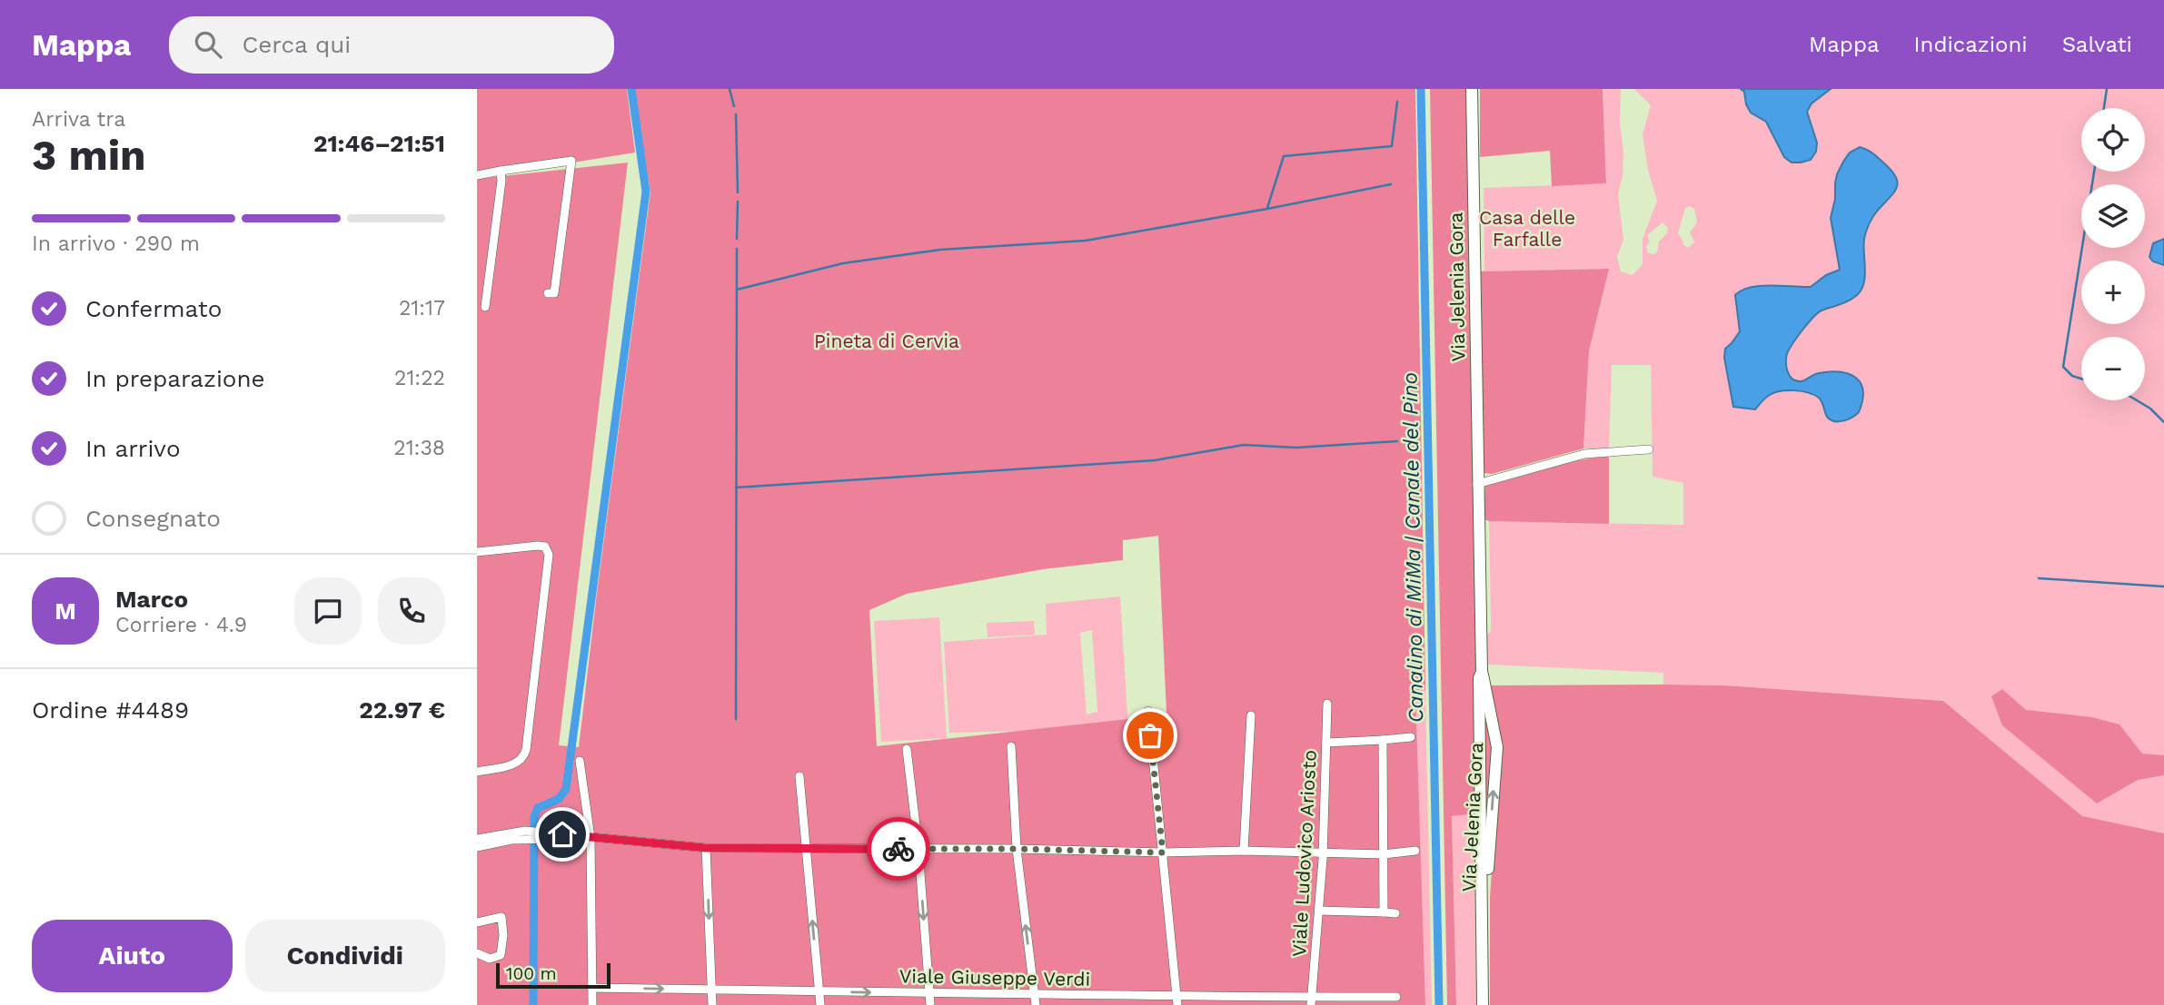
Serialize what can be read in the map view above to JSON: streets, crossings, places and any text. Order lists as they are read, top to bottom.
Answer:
{
  "streets": {
    "street": ["Via Jelenia Gora", "Viale Ludovico Ariosto", "Viale Giuseppe Verdi"]
  },
  "crossings": [
    ["Viale Ludovico Ariosto", "Viale Giuseppe Verdi"]
  ],
  "water": ["Canalino di MiMa | Canale del Pino"],
  "parks": ["Casa delle Farfalle", "Pineta di Cervia"],
  "scale_bar": "100 m",
  "page": {
    "header": "Mappa",
    "search": "Cerca qui",
    "nav": ["Mappa", "Indicazioni", "Salvati"],
    "heading": ["3 min", "Arriva tra", "21:46–21:51"],
    "panel": [
      "Marco",
      "Corriere · 4.9",
      "Ordine #4489",
      "22.97 €"
    ],
    "map_buttons": ["+", "−"],
    "bar": "In arrivo · 290 m",
    "list": [
      ["Confermato", "21:17"],
      ["In preparazione", "21:22"],
      ["In arrivo", "21:38"],
      "Consegnato"
    ],
    "round": "M",
    "buttons": ["Aiuto", "Condividi"],
    "scale": "100 m"
  }
}
